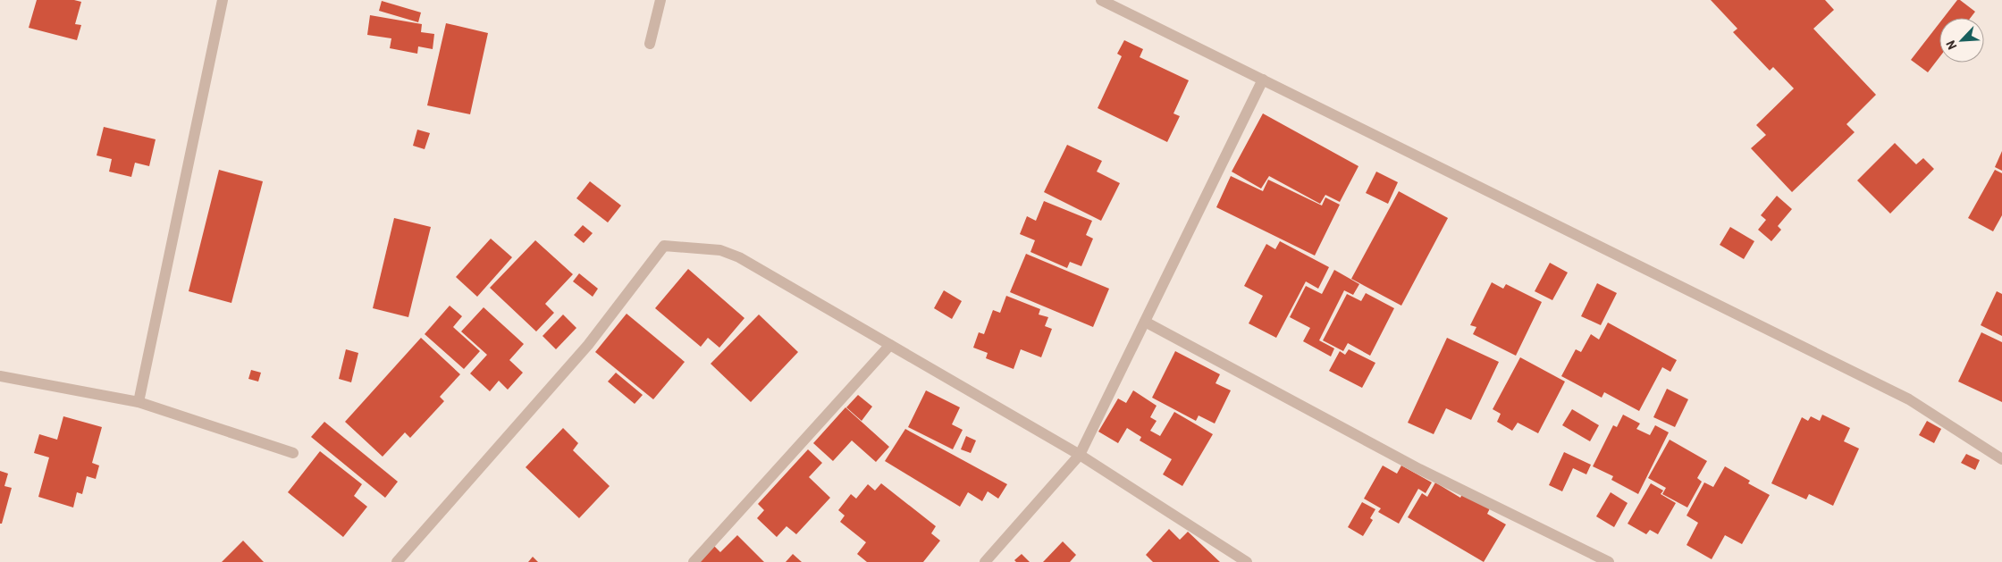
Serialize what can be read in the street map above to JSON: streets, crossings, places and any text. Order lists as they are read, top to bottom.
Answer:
{
  "north": "bottom left"
}
